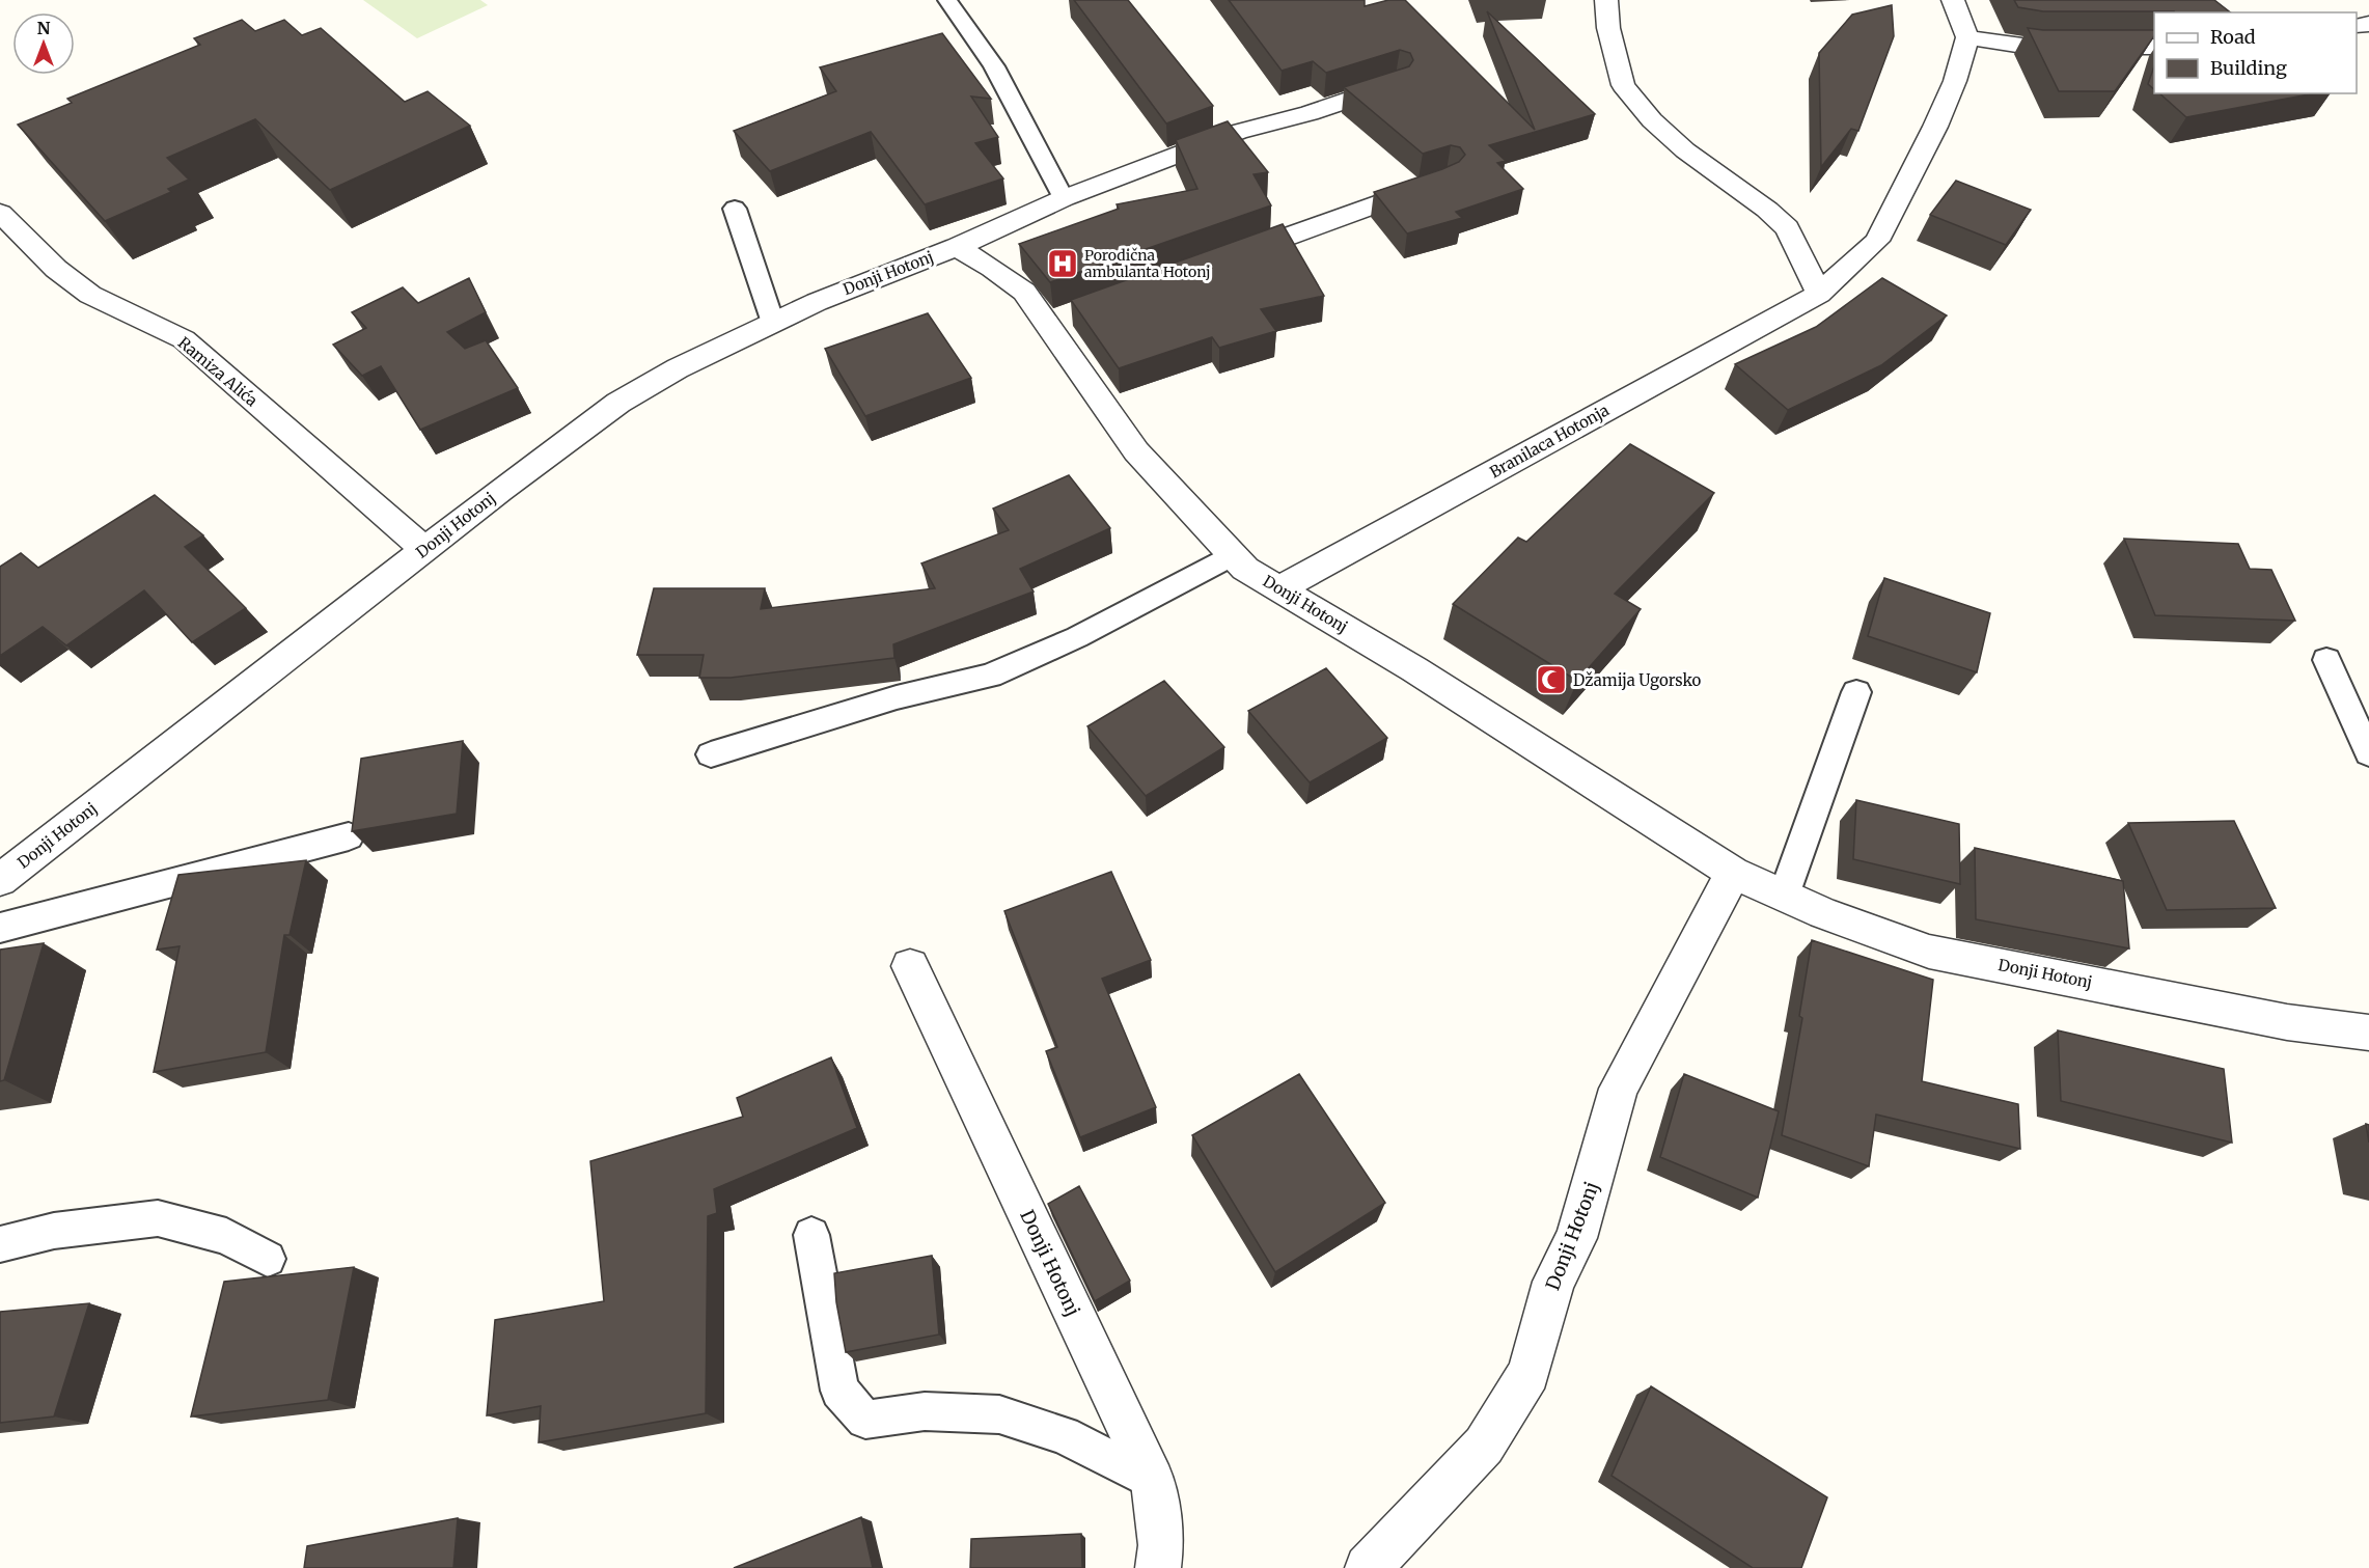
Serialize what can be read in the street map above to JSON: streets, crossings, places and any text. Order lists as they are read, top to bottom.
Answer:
{
  "streets": {
    "street": ["Donji Hotonj", "Ramiza Alića", "Branilaca Hotonja"]
  },
  "crossings": [
    ["Donji Hotonj", "Ramiza Alića"],
    ["Donji Hotonj", "Branilaca Hotonja"]
  ],
  "places": {
    "hospital": ["Porodična ambulanta Hotonj"],
    "mosque": ["Džamija Ugorsko"]
  },
  "legend": ["Road", "Building"],
  "north": "top"
}
